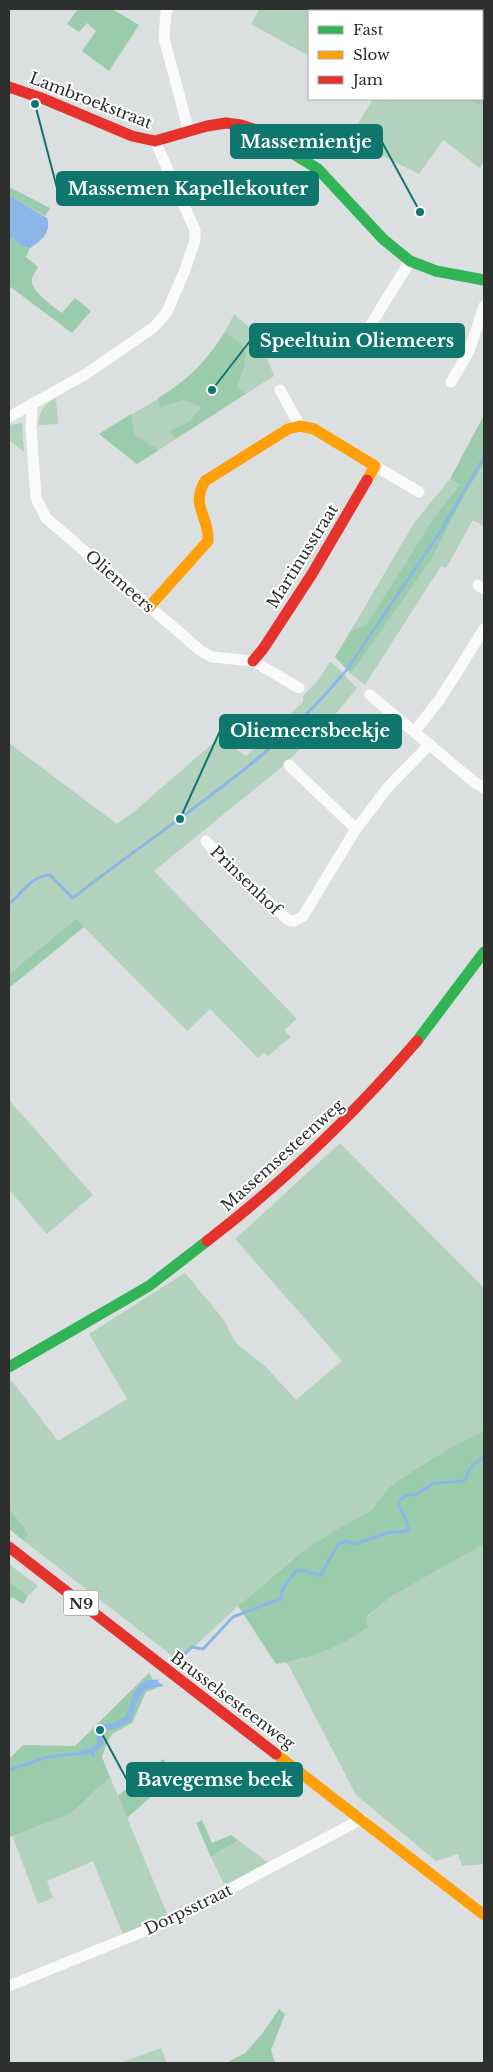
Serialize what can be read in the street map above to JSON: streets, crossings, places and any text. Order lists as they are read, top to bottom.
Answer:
{
  "streets": {
    "main road": [
      "Lambroekstraat",
      "Martinusstraat",
      "Massemsesteenweg",
      "N9",
      "Brusselsesteenweg"
    ],
    "street": ["Oliemeers", "Prinsenhof", "Dorpsstraat"]
  },
  "crossings": [
    ["Martinusstraat", "Oliemeers"],
    ["Brusselsesteenweg", "Dorpsstraat"]
  ],
  "places": [
    "Massemen Kapellekouter",
    "Massemientje",
    "Speeltuin Oliemeers",
    "Oliemeersbeekje",
    "Bavegemse beek"
  ],
  "legend": ["Fast", "Slow", "Jam"]
}
